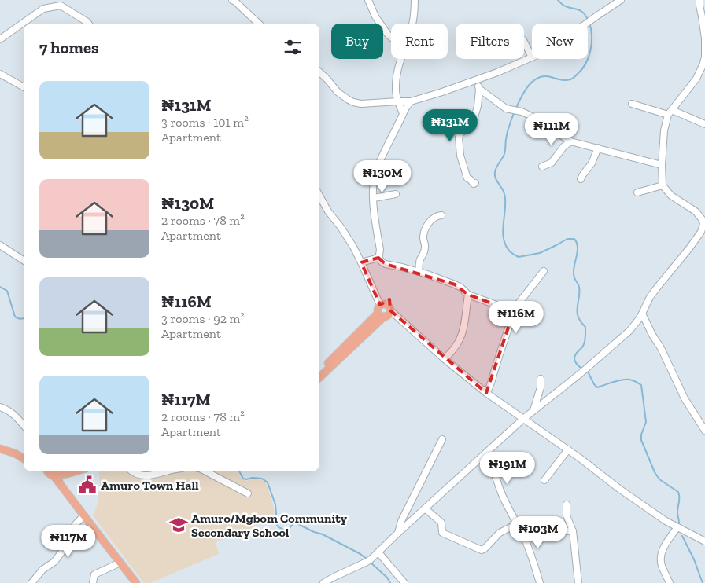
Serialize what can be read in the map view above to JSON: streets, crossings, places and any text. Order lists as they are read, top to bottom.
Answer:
{
  "places": {
    "public building": ["Amuro Town Hall"],
    "school or university": ["Amuro/Mgbom Community Secondary School"]
  },
  "page": {
    "chip": [
      "Buy",
      "Rent",
      "Filters",
      "New"
    ],
    "heading": "7 homes",
    "list": [
      {
        "name": "₦131M",
        "note": "3 rooms · 101 m² · Apartment"
      },
      {
        "name": "₦130M",
        "note": "2 rooms · 78 m² · Apartment"
      },
      {
        "name": "₦116M",
        "note": "3 rooms · 92 m² · Apartment"
      },
      {
        "name": "₦117M",
        "note": "2 rooms · 78 m² · Apartment"
      }
    ],
    "price": [
      "₦131M",
      "₦111M",
      "₦130M",
      "₦116M",
      "₦191M",
      "₦103M",
      "₦117M"
    ]
  }
}
